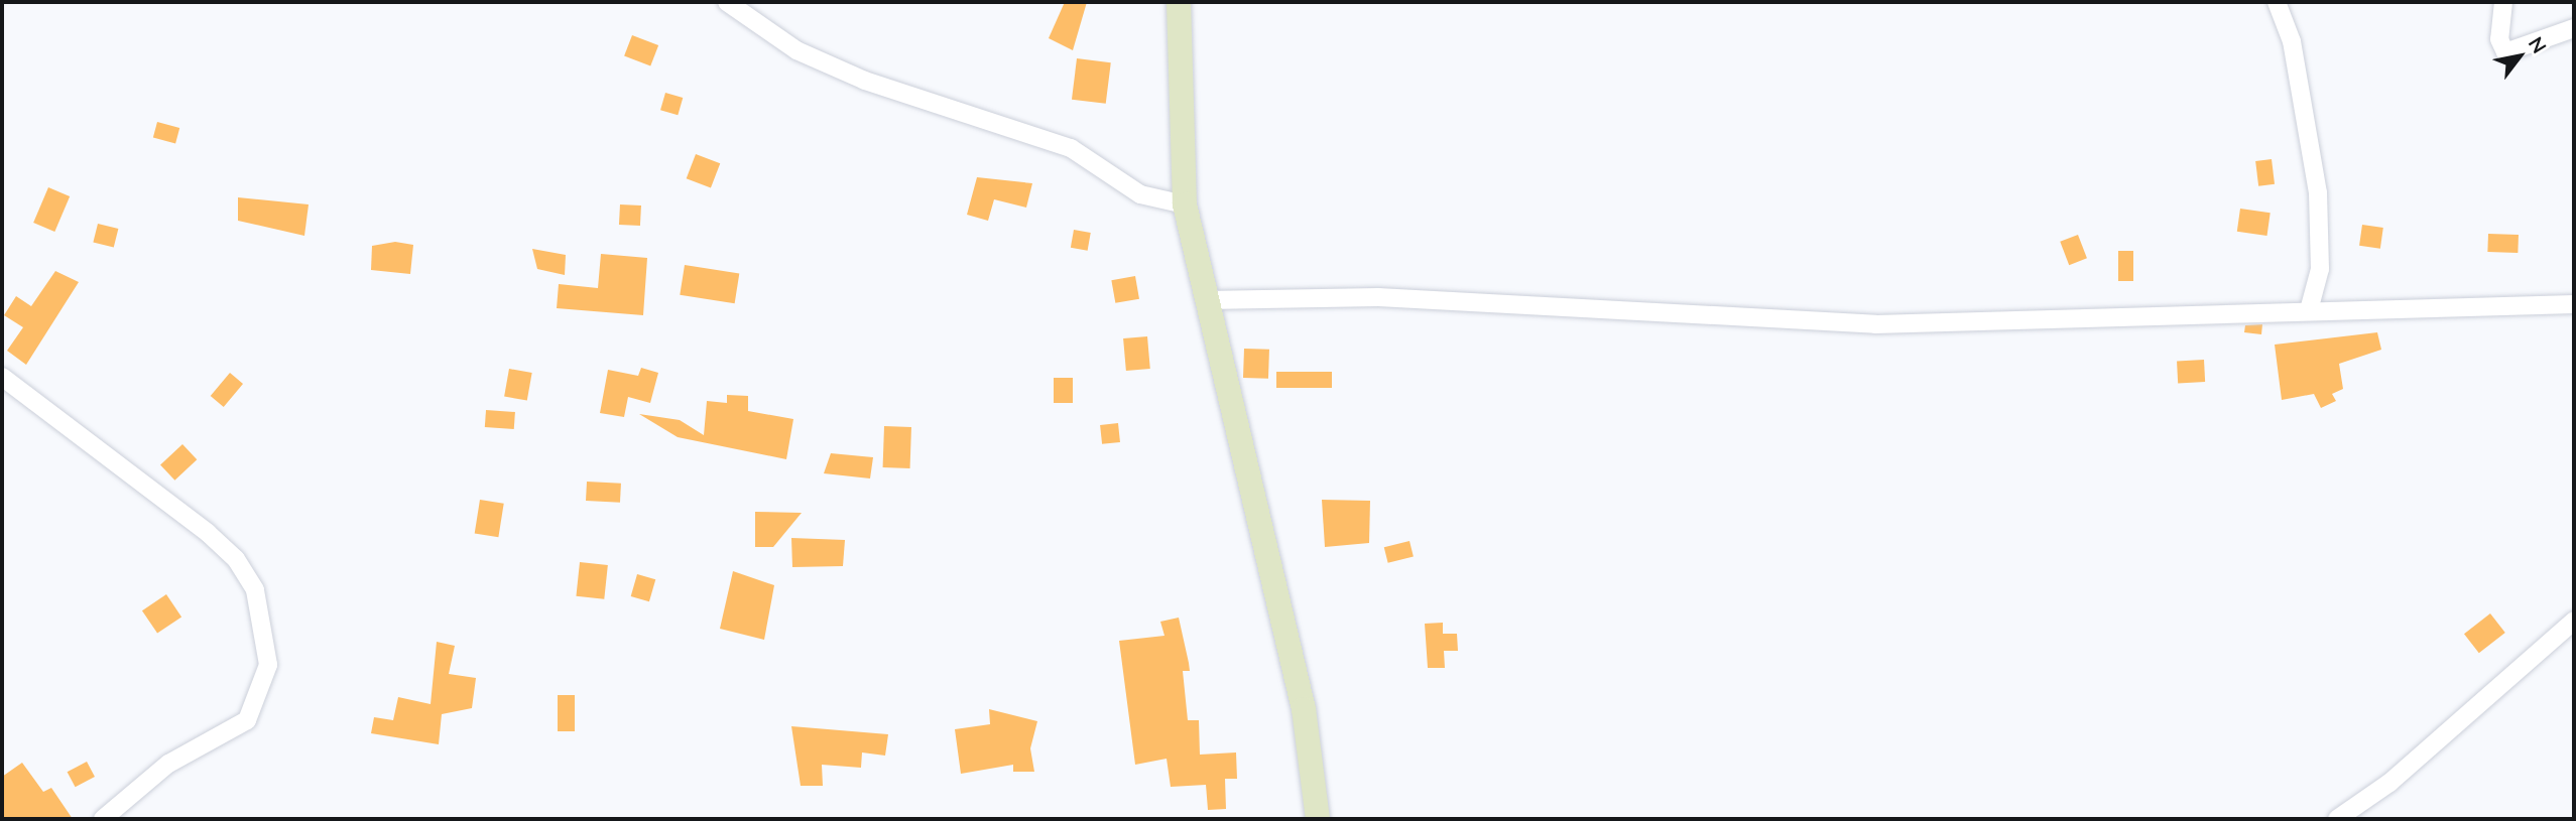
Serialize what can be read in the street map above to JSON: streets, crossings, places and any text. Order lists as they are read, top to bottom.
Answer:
{
  "north": "top right"
}
